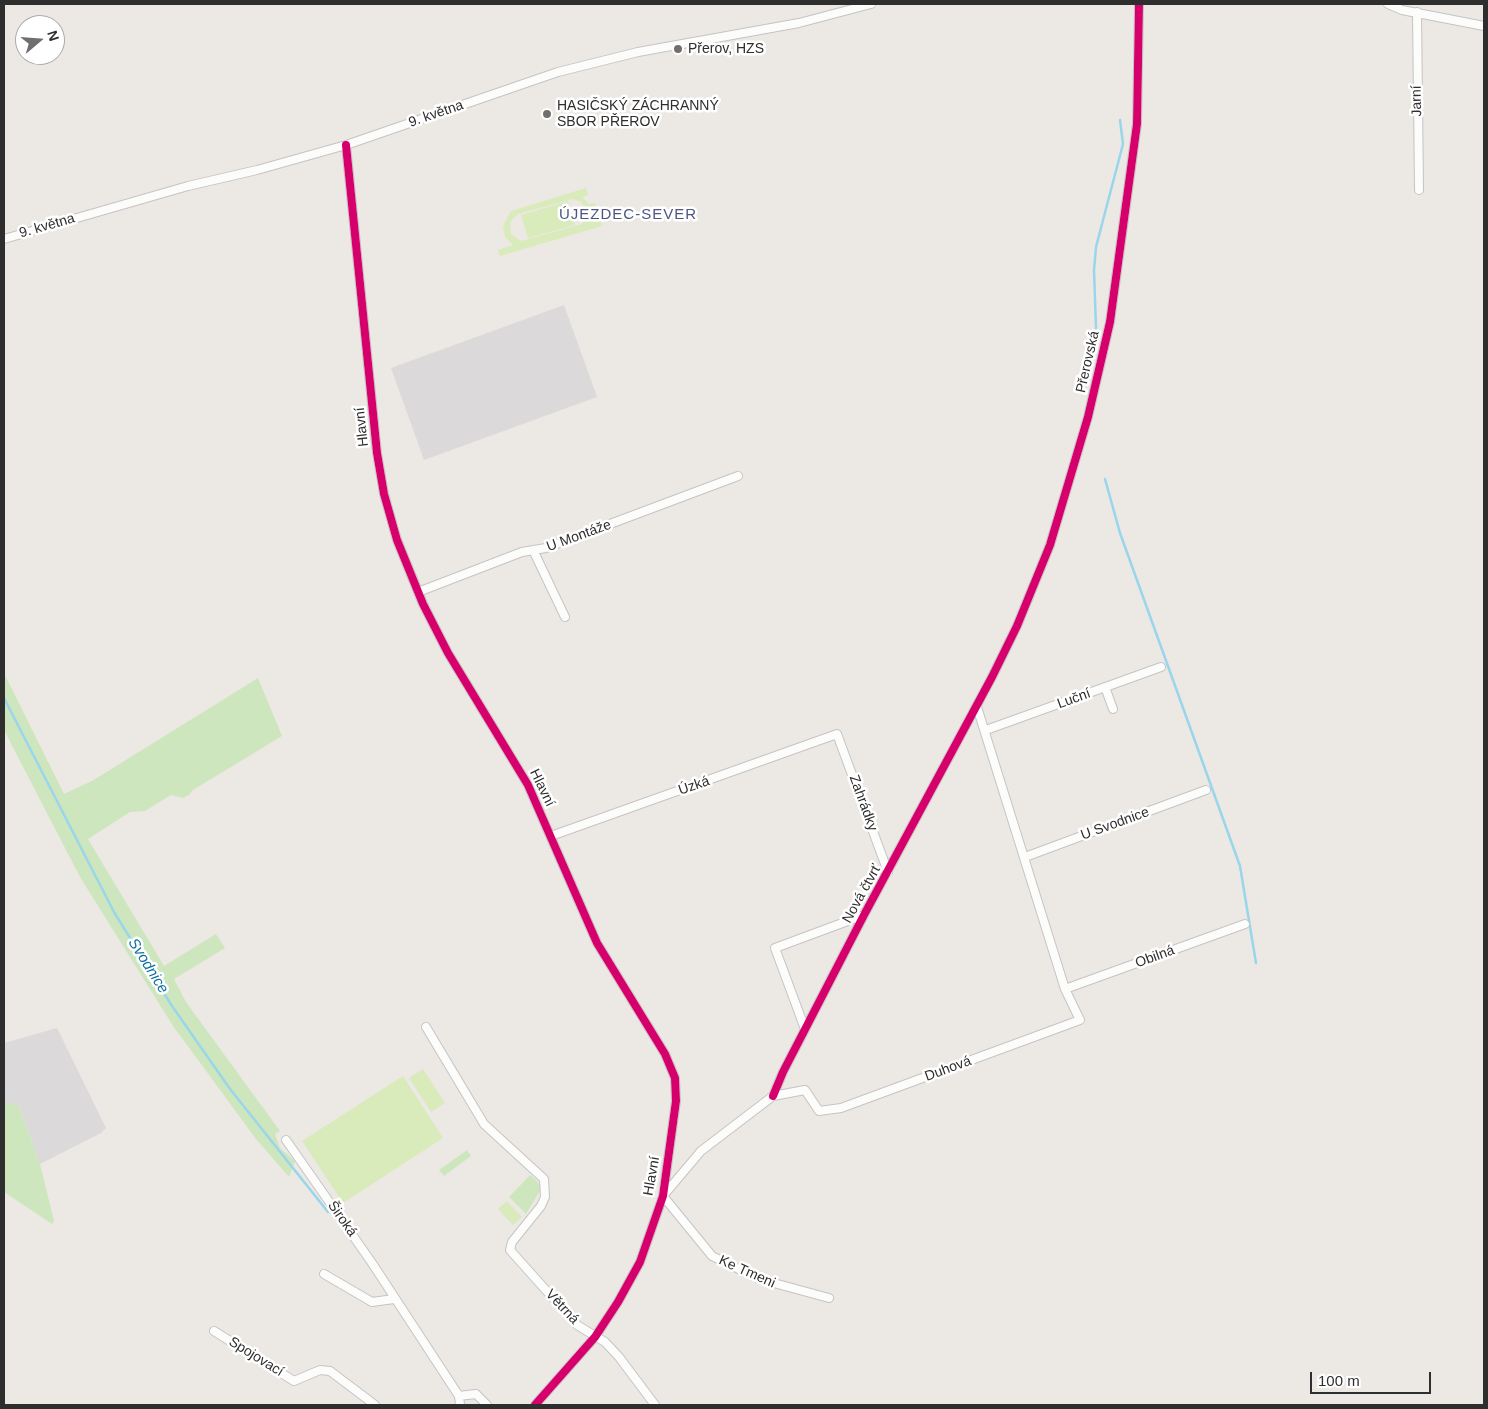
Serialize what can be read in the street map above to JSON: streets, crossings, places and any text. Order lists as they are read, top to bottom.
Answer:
{
  "streets": {
    "street": [
      "Jarní",
      "9. května",
      "Přerovská",
      "Hlavní",
      "U Montáže",
      "Luční",
      "Úzká",
      "Zahrádky",
      "U Svodnice",
      "Nová čtvrť",
      "Obilná",
      "Duhová",
      "Široká",
      "Ke Tmeni",
      "Větrná",
      "Spojovací"
    ]
  },
  "crossings": [
    ["9. května", "Hlavní"],
    ["Přerovská", "Nová čtvrť"],
    ["Hlavní", "U Montáže"],
    ["Hlavní", "Úzká"],
    ["Hlavní", "Ke Tmeni"],
    ["Hlavní", "Větrná"],
    ["Úzká", "Zahrádky"],
    ["Zahrádky", "Nová čtvrť"],
    ["Nová čtvrť", "Duhová"],
    ["Obilná", "Duhová"]
  ],
  "districts": ["ÚJEZDEC-SEVER"],
  "water": ["Svodnice"],
  "places": ["Přerov, HZS", "HASIČSKÝ ZÁCHRANNÝ SBOR PŘEROV"],
  "scale_bar": "100 m",
  "north": "right"
}
